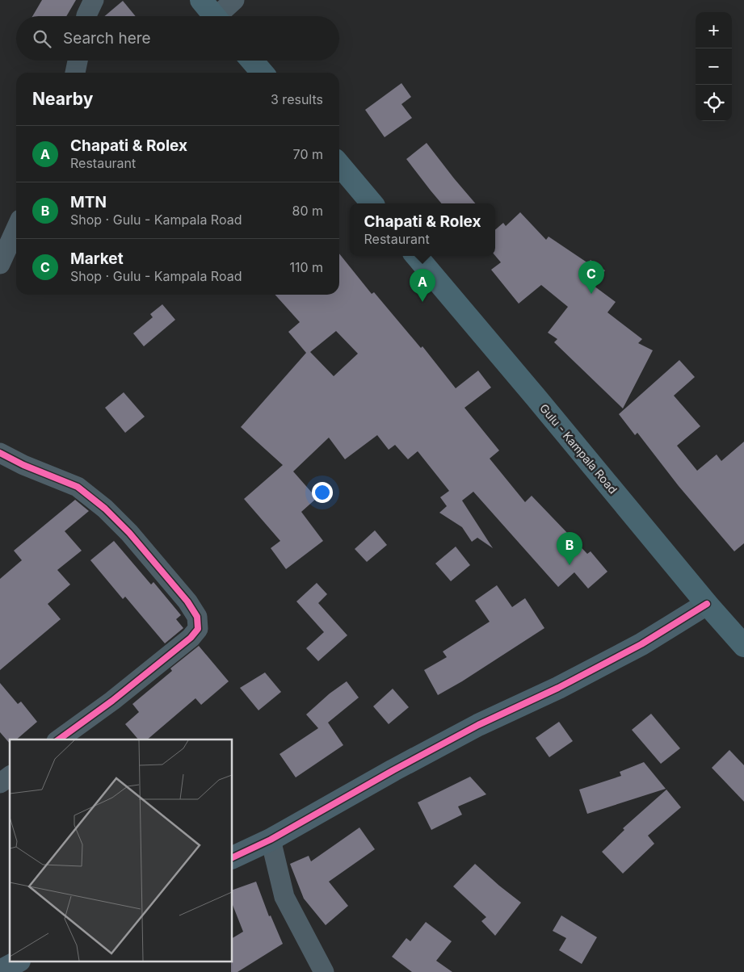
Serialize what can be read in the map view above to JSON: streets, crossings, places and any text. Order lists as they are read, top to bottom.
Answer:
{
  "streets": {
    "main road": ["Gulu - Kampala Road"]
  },
  "page": {
    "map_buttons": ["+", "−"],
    "search": "Search here",
    "heading": ["Nearby", "3 results"],
    "list": [
      {
        "mark": "A",
        "name": "Chapati & Rolex",
        "note": "Restaurant",
        "value": "70 m"
      },
      {
        "mark": "B",
        "name": "MTN",
        "note": "Shop · Gulu - Kampala Road",
        "value": "80 m"
      },
      {
        "mark": "C",
        "name": "Market",
        "note": "Shop · Gulu - Kampala Road",
        "value": "110 m"
      }
    ],
    "popup": ["Chapati & Rolex", "Restaurant"],
    "pins": ["C", "A", "B"]
  }
}
